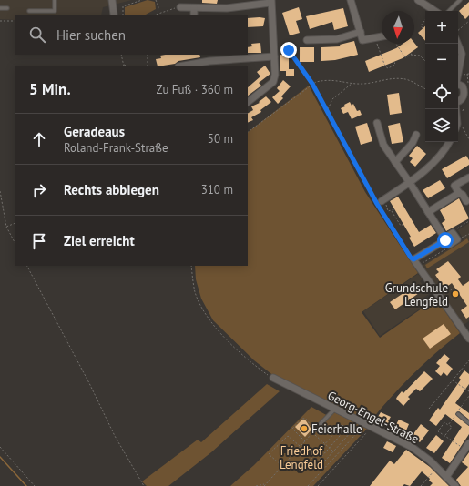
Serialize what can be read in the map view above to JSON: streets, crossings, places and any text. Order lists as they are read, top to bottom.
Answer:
{
  "streets": {
    "street": ["Georg-Engel-Straße"]
  },
  "parks": ["Friedhof Lengfeld"],
  "places": ["Grundschule Lengfeld", "Feierhalle"],
  "north": "bottom",
  "page": {
    "map_buttons": ["+", "−"],
    "search": "Hier suchen",
    "heading": ["5 Min.", "Zu Fuß · 360 m"],
    "list": [
      ["Geradeaus", "Roland-Frank-Straße", "50 m"],
      ["Rechts abbiegen", "310 m"],
      "Ziel erreicht"
    ]
  }
}
